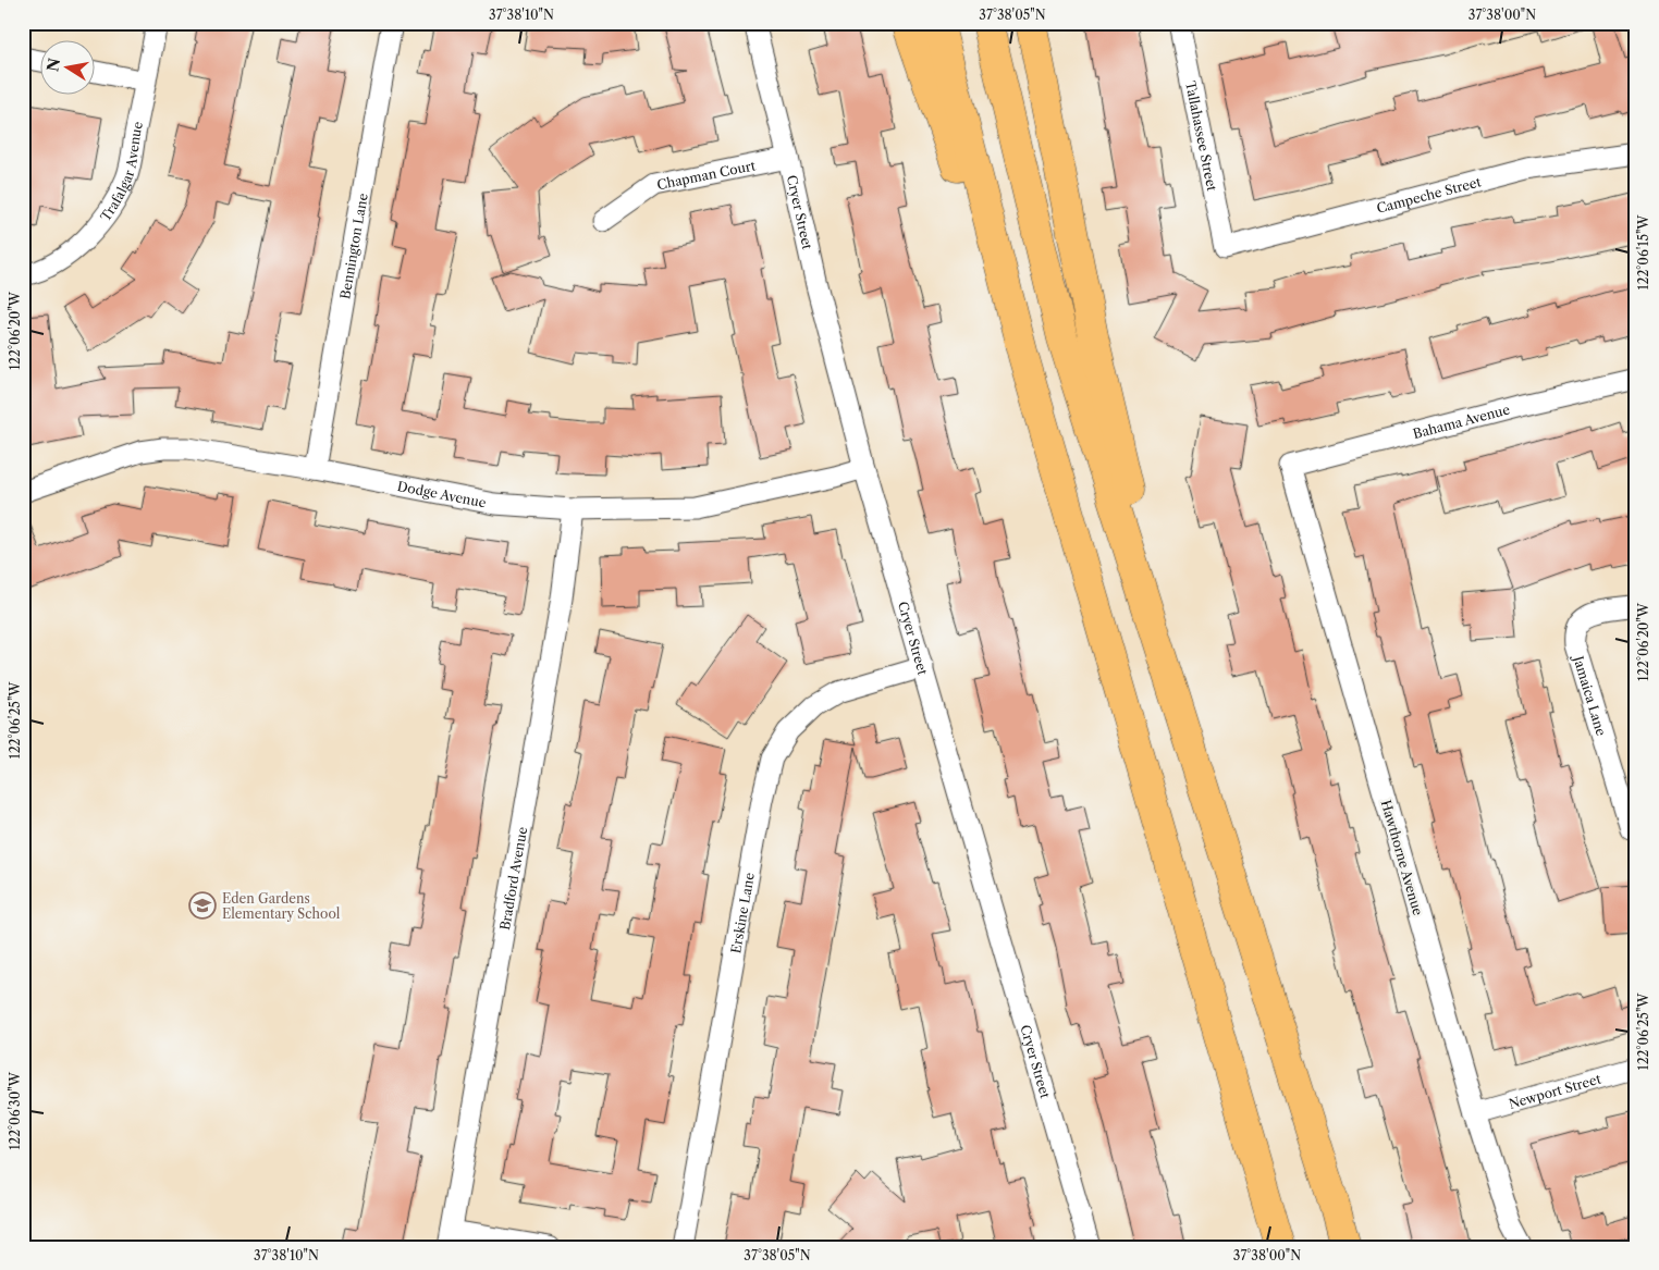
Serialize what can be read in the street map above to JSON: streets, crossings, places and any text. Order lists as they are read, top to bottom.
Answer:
{
  "streets": {
    "street": [
      "Tallahassee Street",
      "Trafalgar Avenue",
      "Chapman Court",
      "Campeche Street",
      "Cryer Street",
      "Bennington Lane",
      "Bahama Avenue",
      "Dodge Avenue",
      "Jamaica Lane",
      "Hawthorne Avenue",
      "Bradford Avenue",
      "Erskine Lane",
      "Newport Street"
    ]
  },
  "crossings": [
    ["Tallahassee Street", "Campeche Street"],
    ["Chapman Court", "Cryer Street"],
    ["Cryer Street", "Dodge Avenue"],
    ["Cryer Street", "Erskine Lane"],
    ["Bennington Lane", "Dodge Avenue"],
    ["Bahama Avenue", "Hawthorne Avenue"],
    ["Dodge Avenue", "Bradford Avenue"],
    ["Hawthorne Avenue", "Newport Street"]
  ],
  "places": {
    "school or university": ["Eden Gardens Elementary School"]
  },
  "north": "left",
  "coordinates": [
    "37°38'10\"N",
    "37°38'05\"N",
    "37°38'00\"N",
    "122°06'15\"W",
    "122°06'20\"W",
    "122°06'25\"W",
    "122°06'30\"W"
  ]
}
